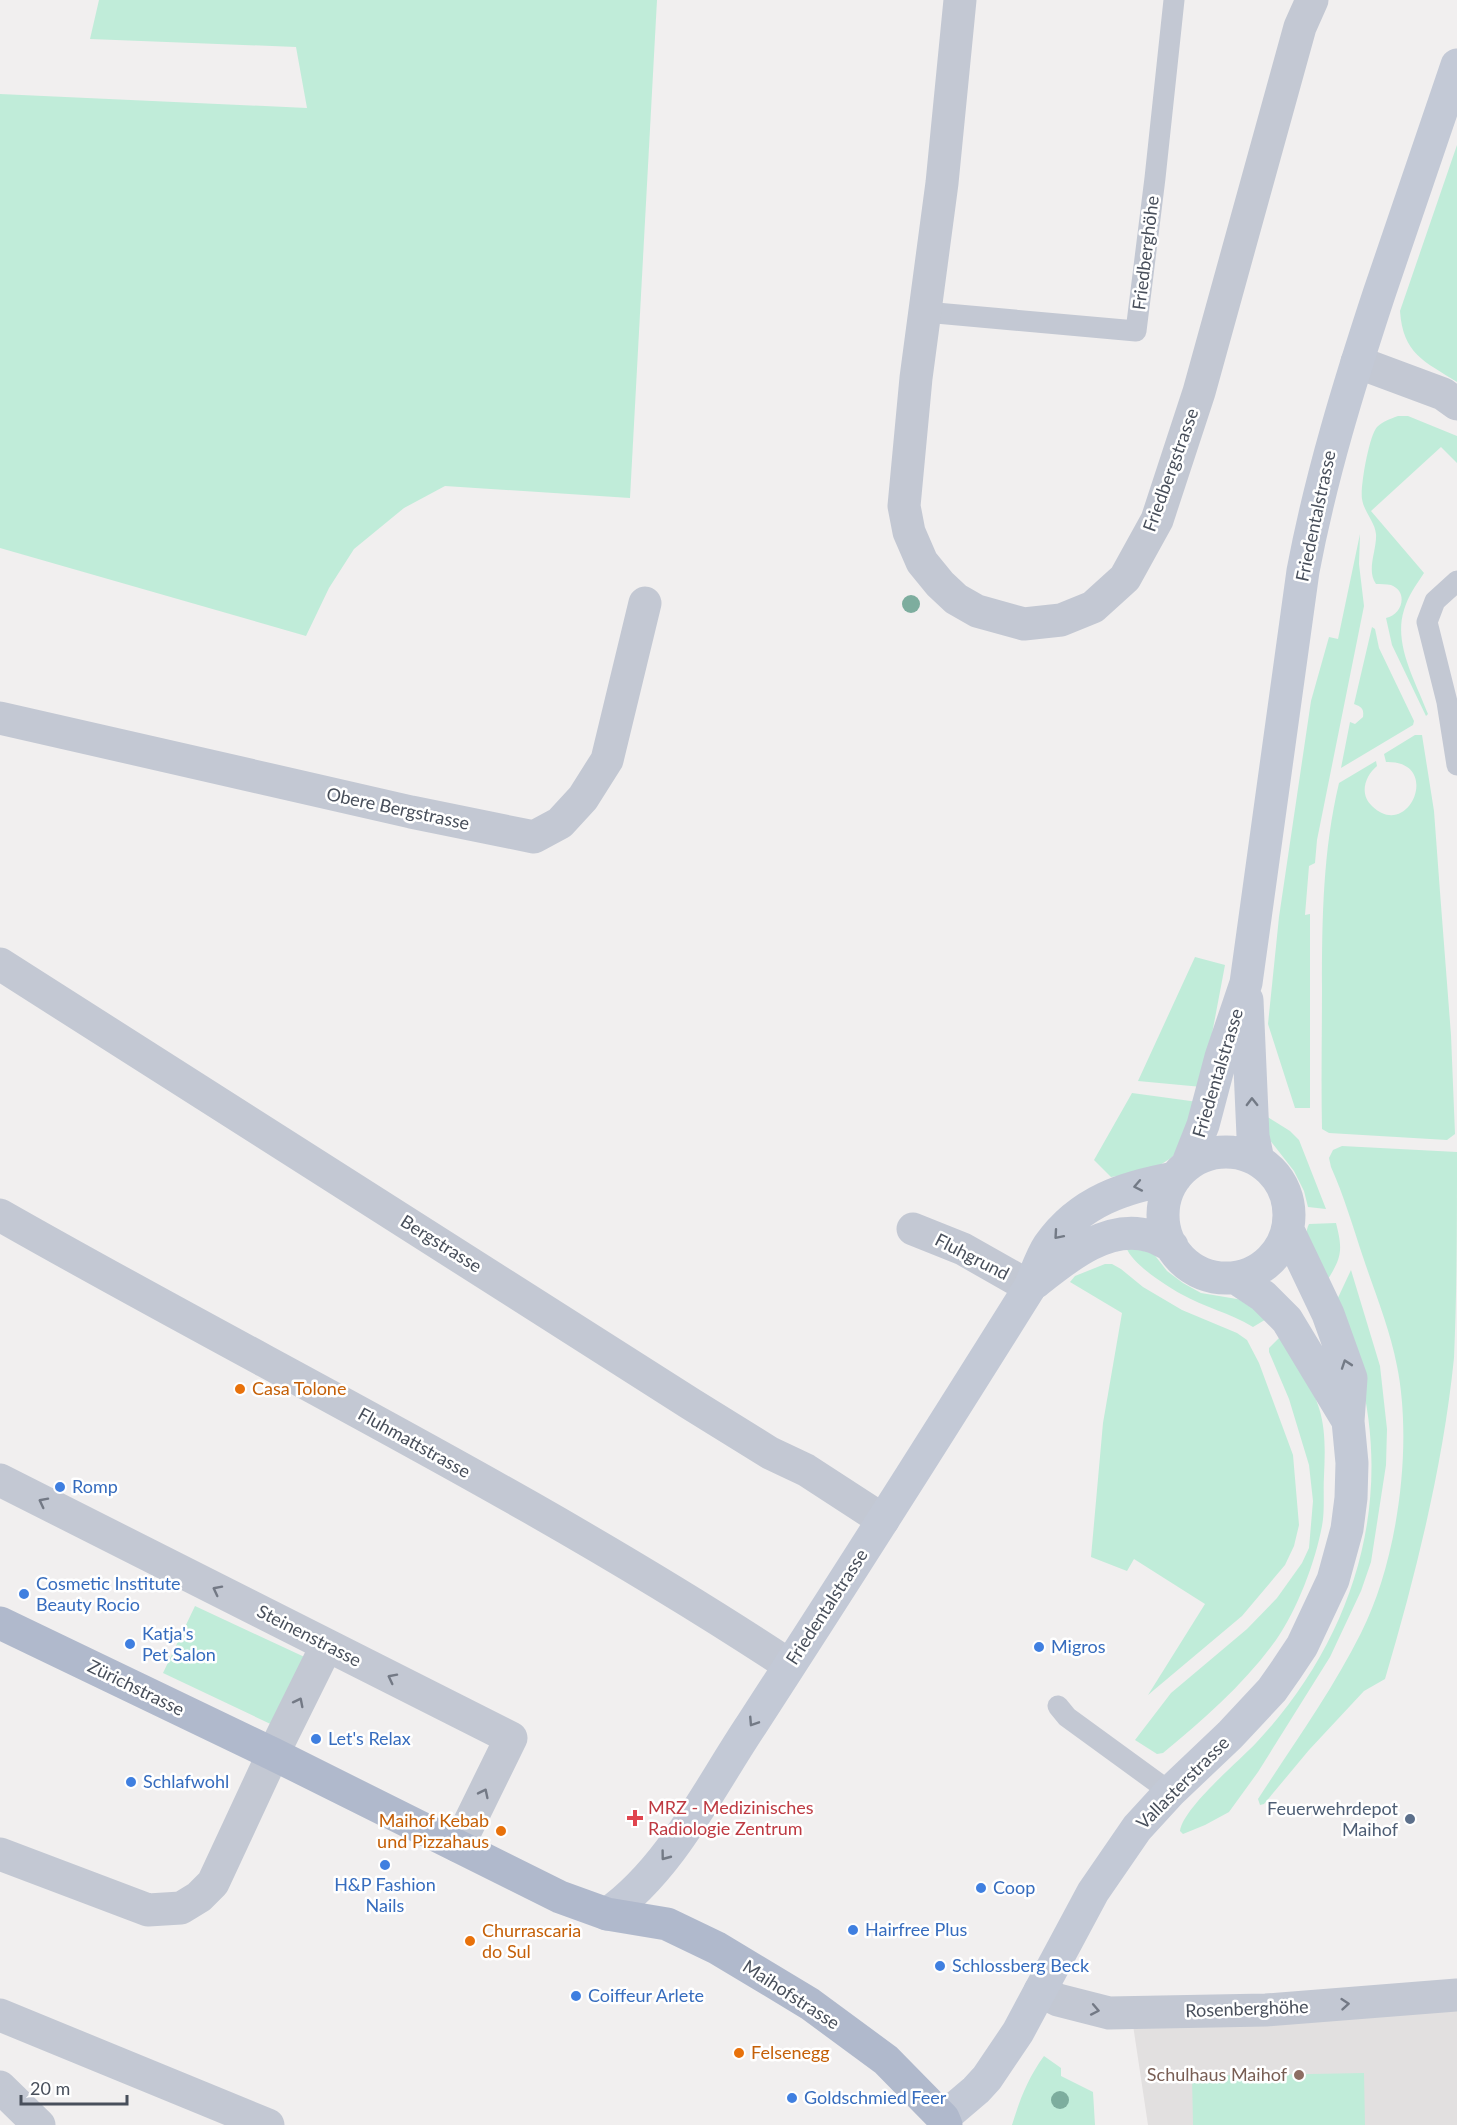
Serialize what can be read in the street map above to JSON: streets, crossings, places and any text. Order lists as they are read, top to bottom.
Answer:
{
  "streets": {
    "main road": [
      "Friedentalstrasse",
      "Zürichstrasse",
      "Vallasterstrasse",
      "Maihofstrasse"
    ],
    "street": [
      "Friedbergstrasse",
      "Obere Bergstrasse",
      "Bergstrasse",
      "Fluhgrund",
      "Fluhmattstrasse",
      "Steinenstrasse",
      "Rosenberghöhe"
    ],
    "lane": ["Friedberghöhe"]
  },
  "crossings": [
    ["Friedberghöhe", "Friedbergstrasse"],
    ["Friedentalstrasse", "Bergstrasse"],
    ["Friedentalstrasse", "Fluhgrund"],
    ["Friedentalstrasse", "Fluhmattstrasse"],
    ["Friedentalstrasse", "Zürichstrasse"],
    ["Friedentalstrasse", "Vallasterstrasse"],
    ["Friedentalstrasse", "Maihofstrasse"],
    ["Steinenstrasse", "Zürichstrasse"],
    ["Zürichstrasse", "Maihofstrasse"],
    ["Vallasterstrasse", "Maihofstrasse"],
    ["Vallasterstrasse", "Rosenberghöhe"]
  ],
  "one_way": ["Steinenstrasse", "Rosenberghöhe"],
  "places": {
    "other": [
      "Casa Tolone",
      "Romp",
      "Cosmetic Institute Beauty Rocio",
      "Katja's Pet Salon",
      "Migros",
      "Let's Relax",
      "Schlafwohl",
      "Feuerwehrdepot Maihof",
      "Maihof Kebab und Pizzahaus",
      "H&P Fashion Nails",
      "Coop",
      "Hairfree Plus",
      "Churrascaria do Sul",
      "Schlossberg Beck",
      "Coiffeur Arlete",
      "Felsenegg",
      "Schulhaus Maihof",
      "Goldschmied Feer"
    ],
    "health": ["MRZ - Medizinisches Radiologie Zentrum"]
  },
  "scale_bar": "20 m"
}
